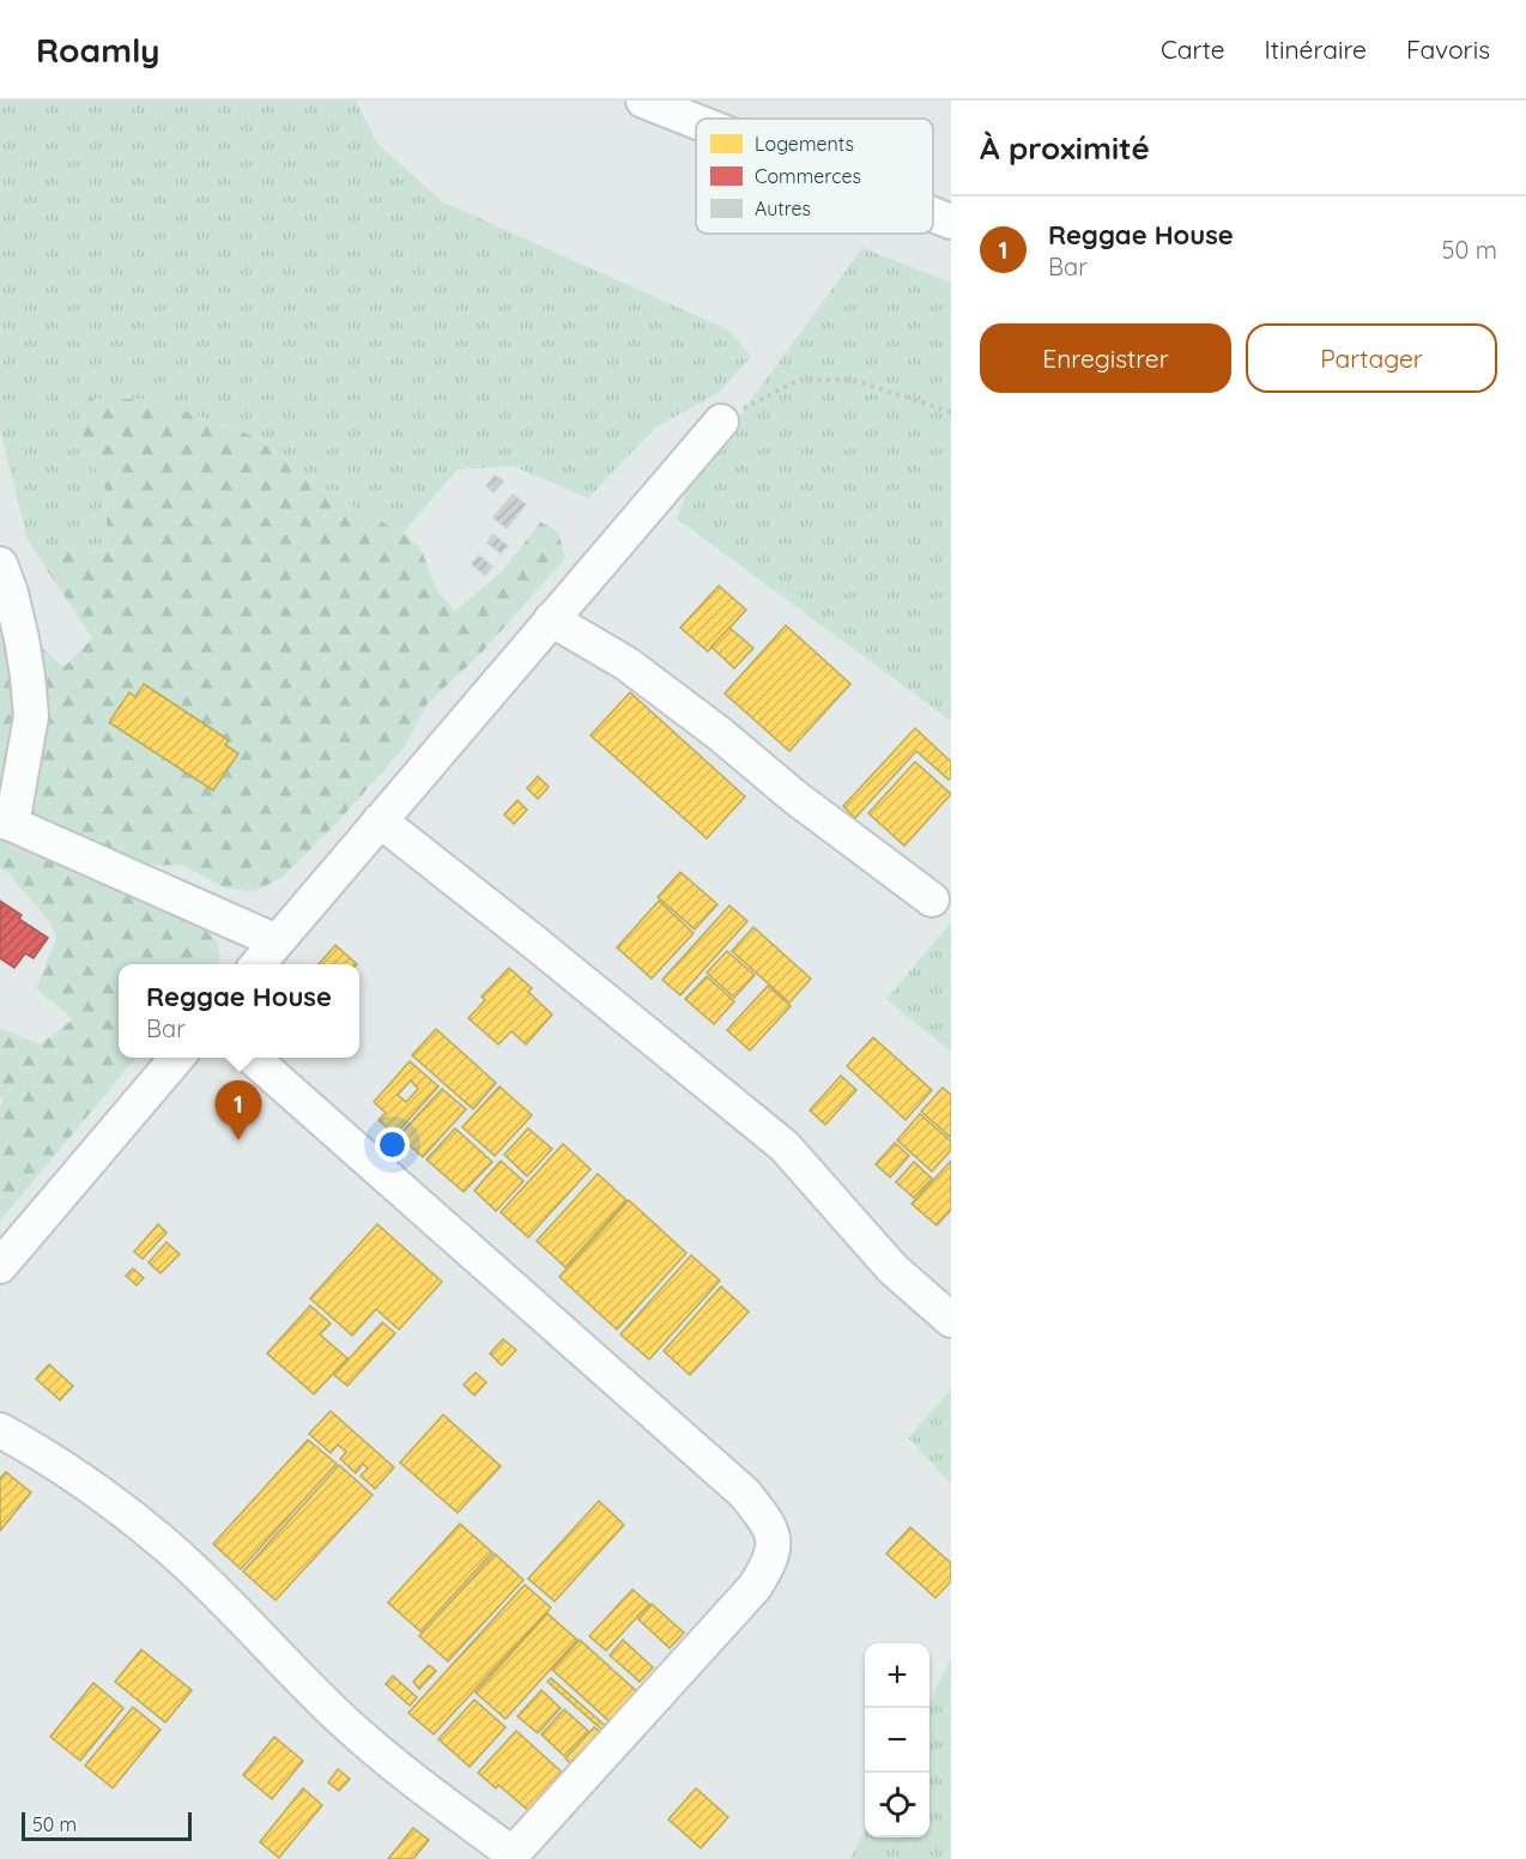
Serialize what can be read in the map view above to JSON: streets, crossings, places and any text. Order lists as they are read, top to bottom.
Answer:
{
  "legend": ["Logements", "Commerces", "Autres"],
  "scale_bar": "50 m",
  "page": {
    "header": "Roamly",
    "nav": ["Carte", "Itinéraire", "Favoris"],
    "heading": "À proximité",
    "list": [
      {
        "mark": "1",
        "name": "Reggae House",
        "note": "Bar",
        "value": "50 m"
      }
    ],
    "buttons": ["Enregistrer", "Partager"],
    "popup": ["Reggae House", "Bar"],
    "pins": "1",
    "map_buttons": ["+", "−"],
    "scale": "50 m"
  }
}
